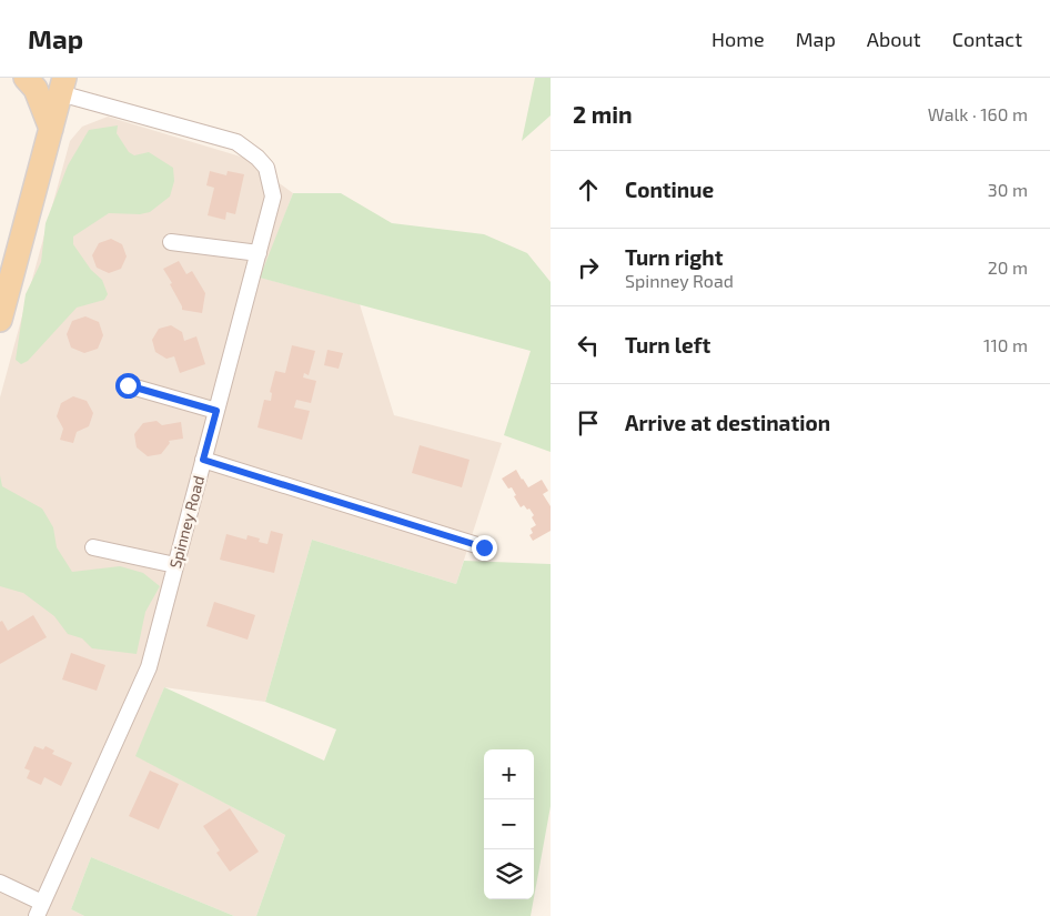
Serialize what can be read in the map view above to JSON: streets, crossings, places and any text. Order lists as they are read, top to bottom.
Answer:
{
  "streets": {
    "street": ["Spinney Road"]
  },
  "page": {
    "header": "Map",
    "nav": [
      "Home",
      "Map",
      "About",
      "Contact"
    ],
    "heading": ["2 min", "Walk · 160 m"],
    "list": [
      ["Continue", "30 m"],
      ["Turn right", "Spinney Road", "20 m"],
      ["Turn left", "110 m"],
      "Arrive at destination"
    ],
    "map_buttons": ["+", "−"]
  }
}
